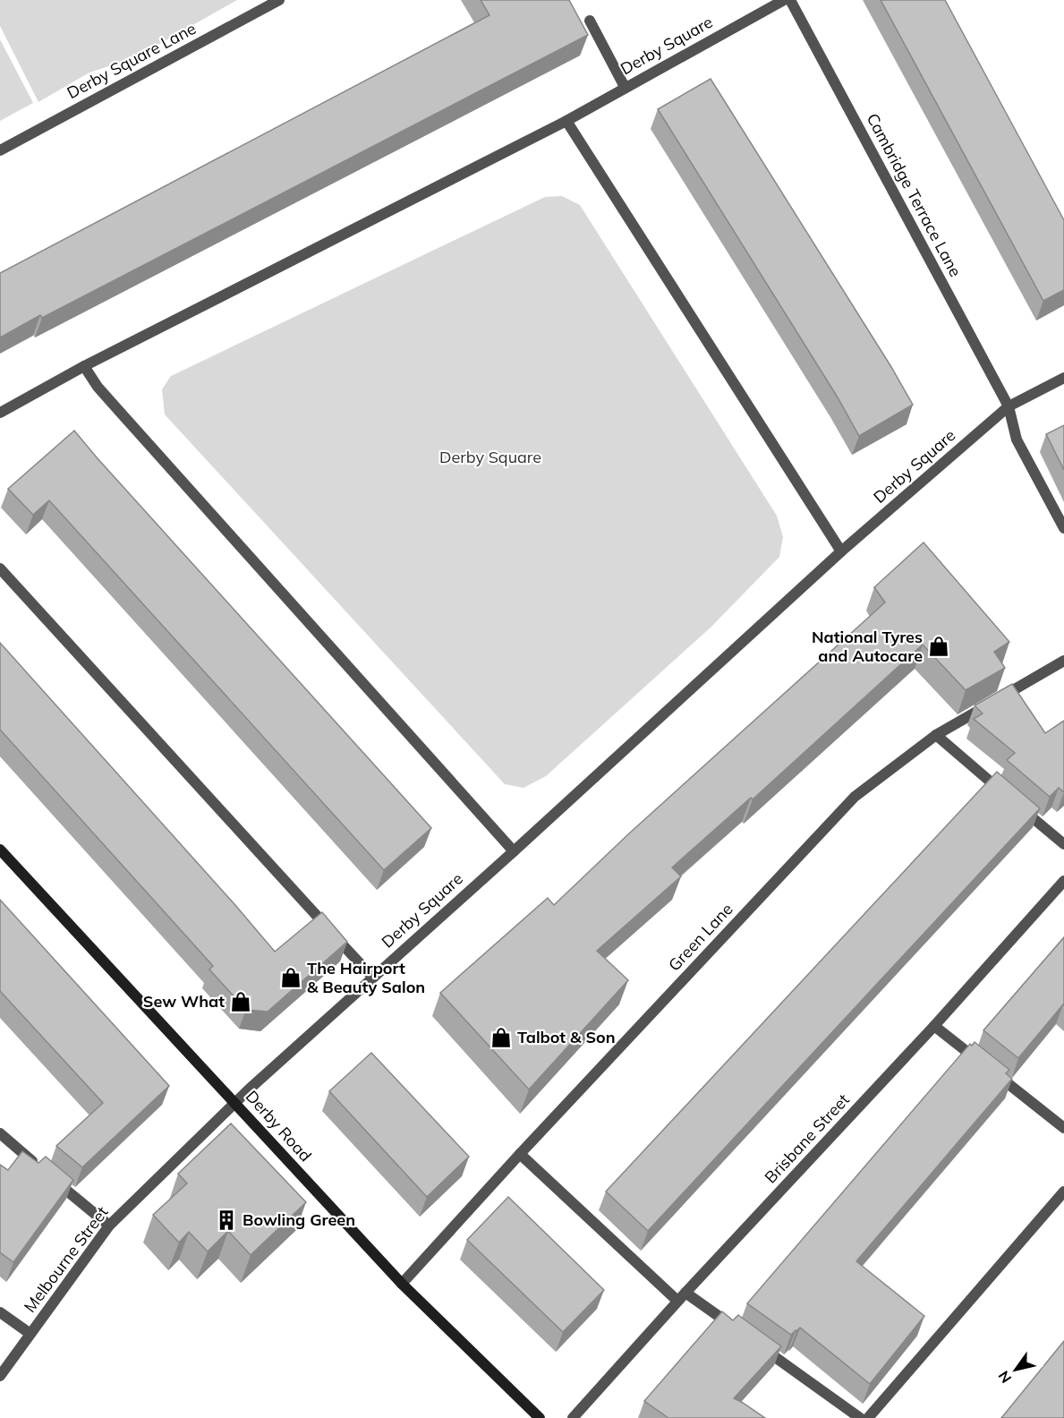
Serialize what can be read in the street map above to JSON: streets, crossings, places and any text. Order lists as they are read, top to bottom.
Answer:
{
  "streets": {
    "main road": ["Derby Road"],
    "street": [
      "Derby Square",
      "Derby Square Lane",
      "Cambridge Terrace Lane",
      "Green Lane",
      "Brisbane Street",
      "Melbourne Street"
    ]
  },
  "crossings": [
    ["Derby Square", "Cambridge Terrace Lane"],
    ["Derby Square", "Derby Road"],
    ["Derby Square", "Melbourne Street"],
    ["Green Lane", "Derby Road"],
    ["Derby Road", "Melbourne Street"]
  ],
  "parks": ["Derby Square"],
  "places": {
    "shop": [
      "National Tyres and Autocare",
      "The Hairport & Beauty Salon",
      "Sew What",
      "Talbot & Son"
    ],
    "building": ["Bowling Green"]
  },
  "north": "bottom left"
}
